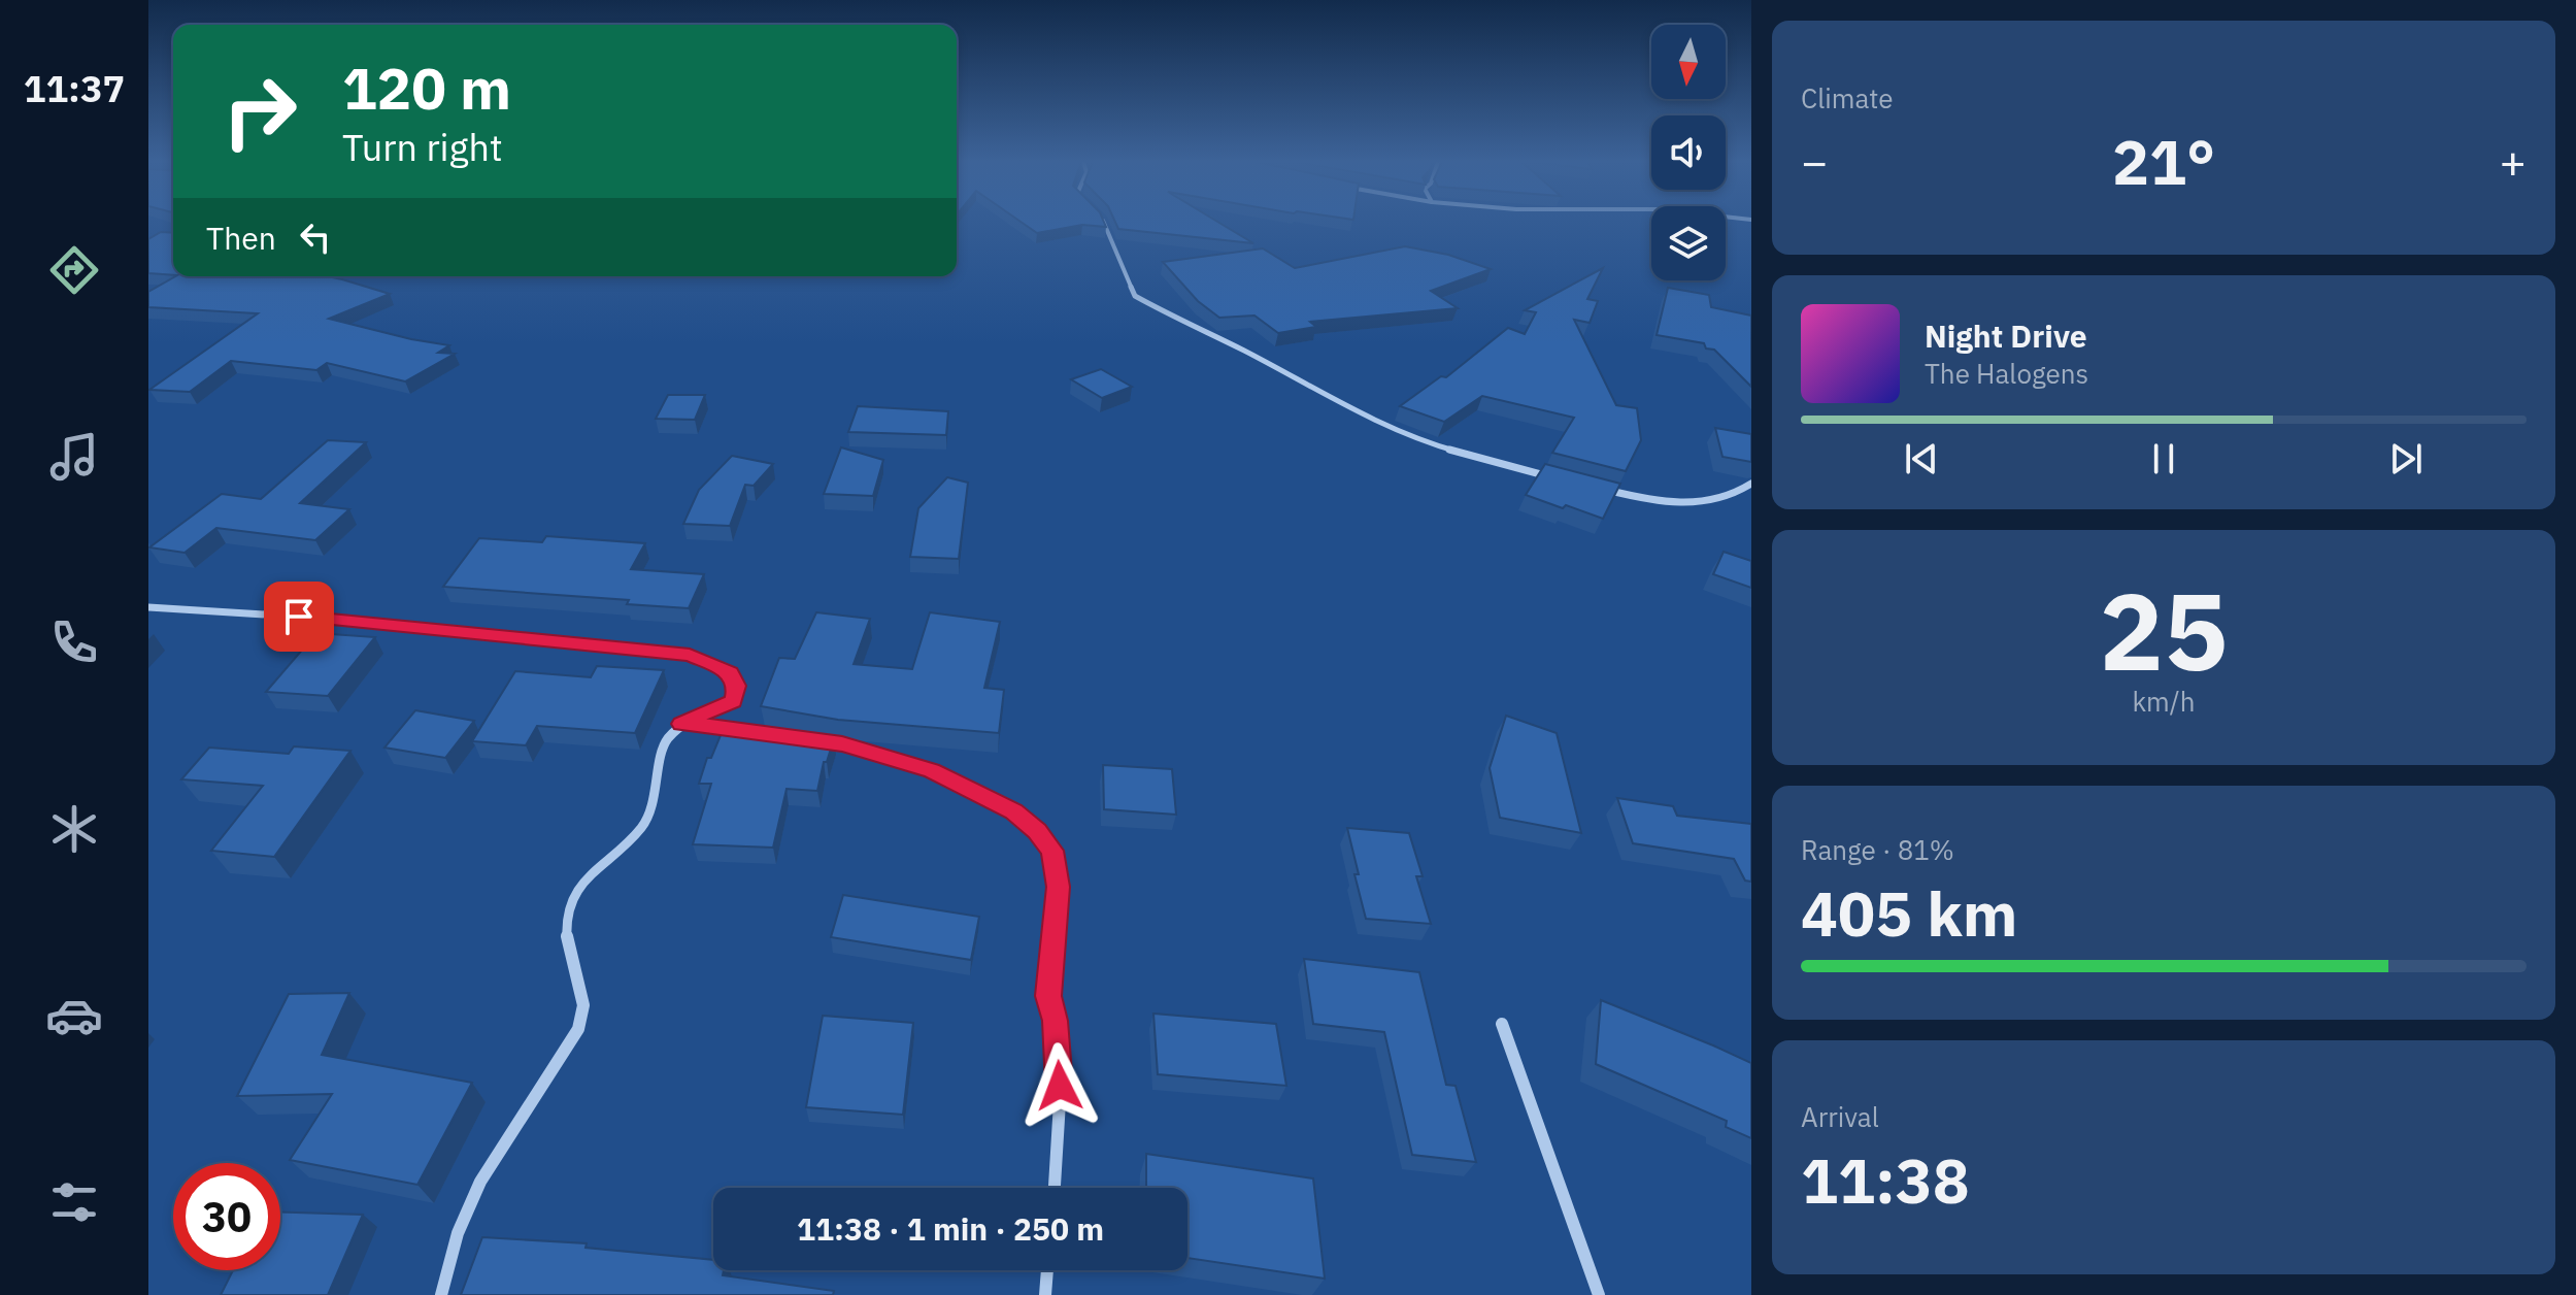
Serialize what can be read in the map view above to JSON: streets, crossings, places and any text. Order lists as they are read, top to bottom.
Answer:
{
  "north": "bottom",
  "page": {
    "tabs": "11:37",
    "tile": [
      "Climate",
      ["25", "km/h"],
      ["Range · 81%", "405 km"],
      ["Arrival", "11:38"]
    ],
    "turn": ["120 m", "Turn right"],
    "heat": ["−", "21°", "+"],
    "then": "Then",
    "song": ["Night Drive", "The Halogens"],
    "limit": "30",
    "trip": "11:38 · 1 min · 250 m"
  }
}
